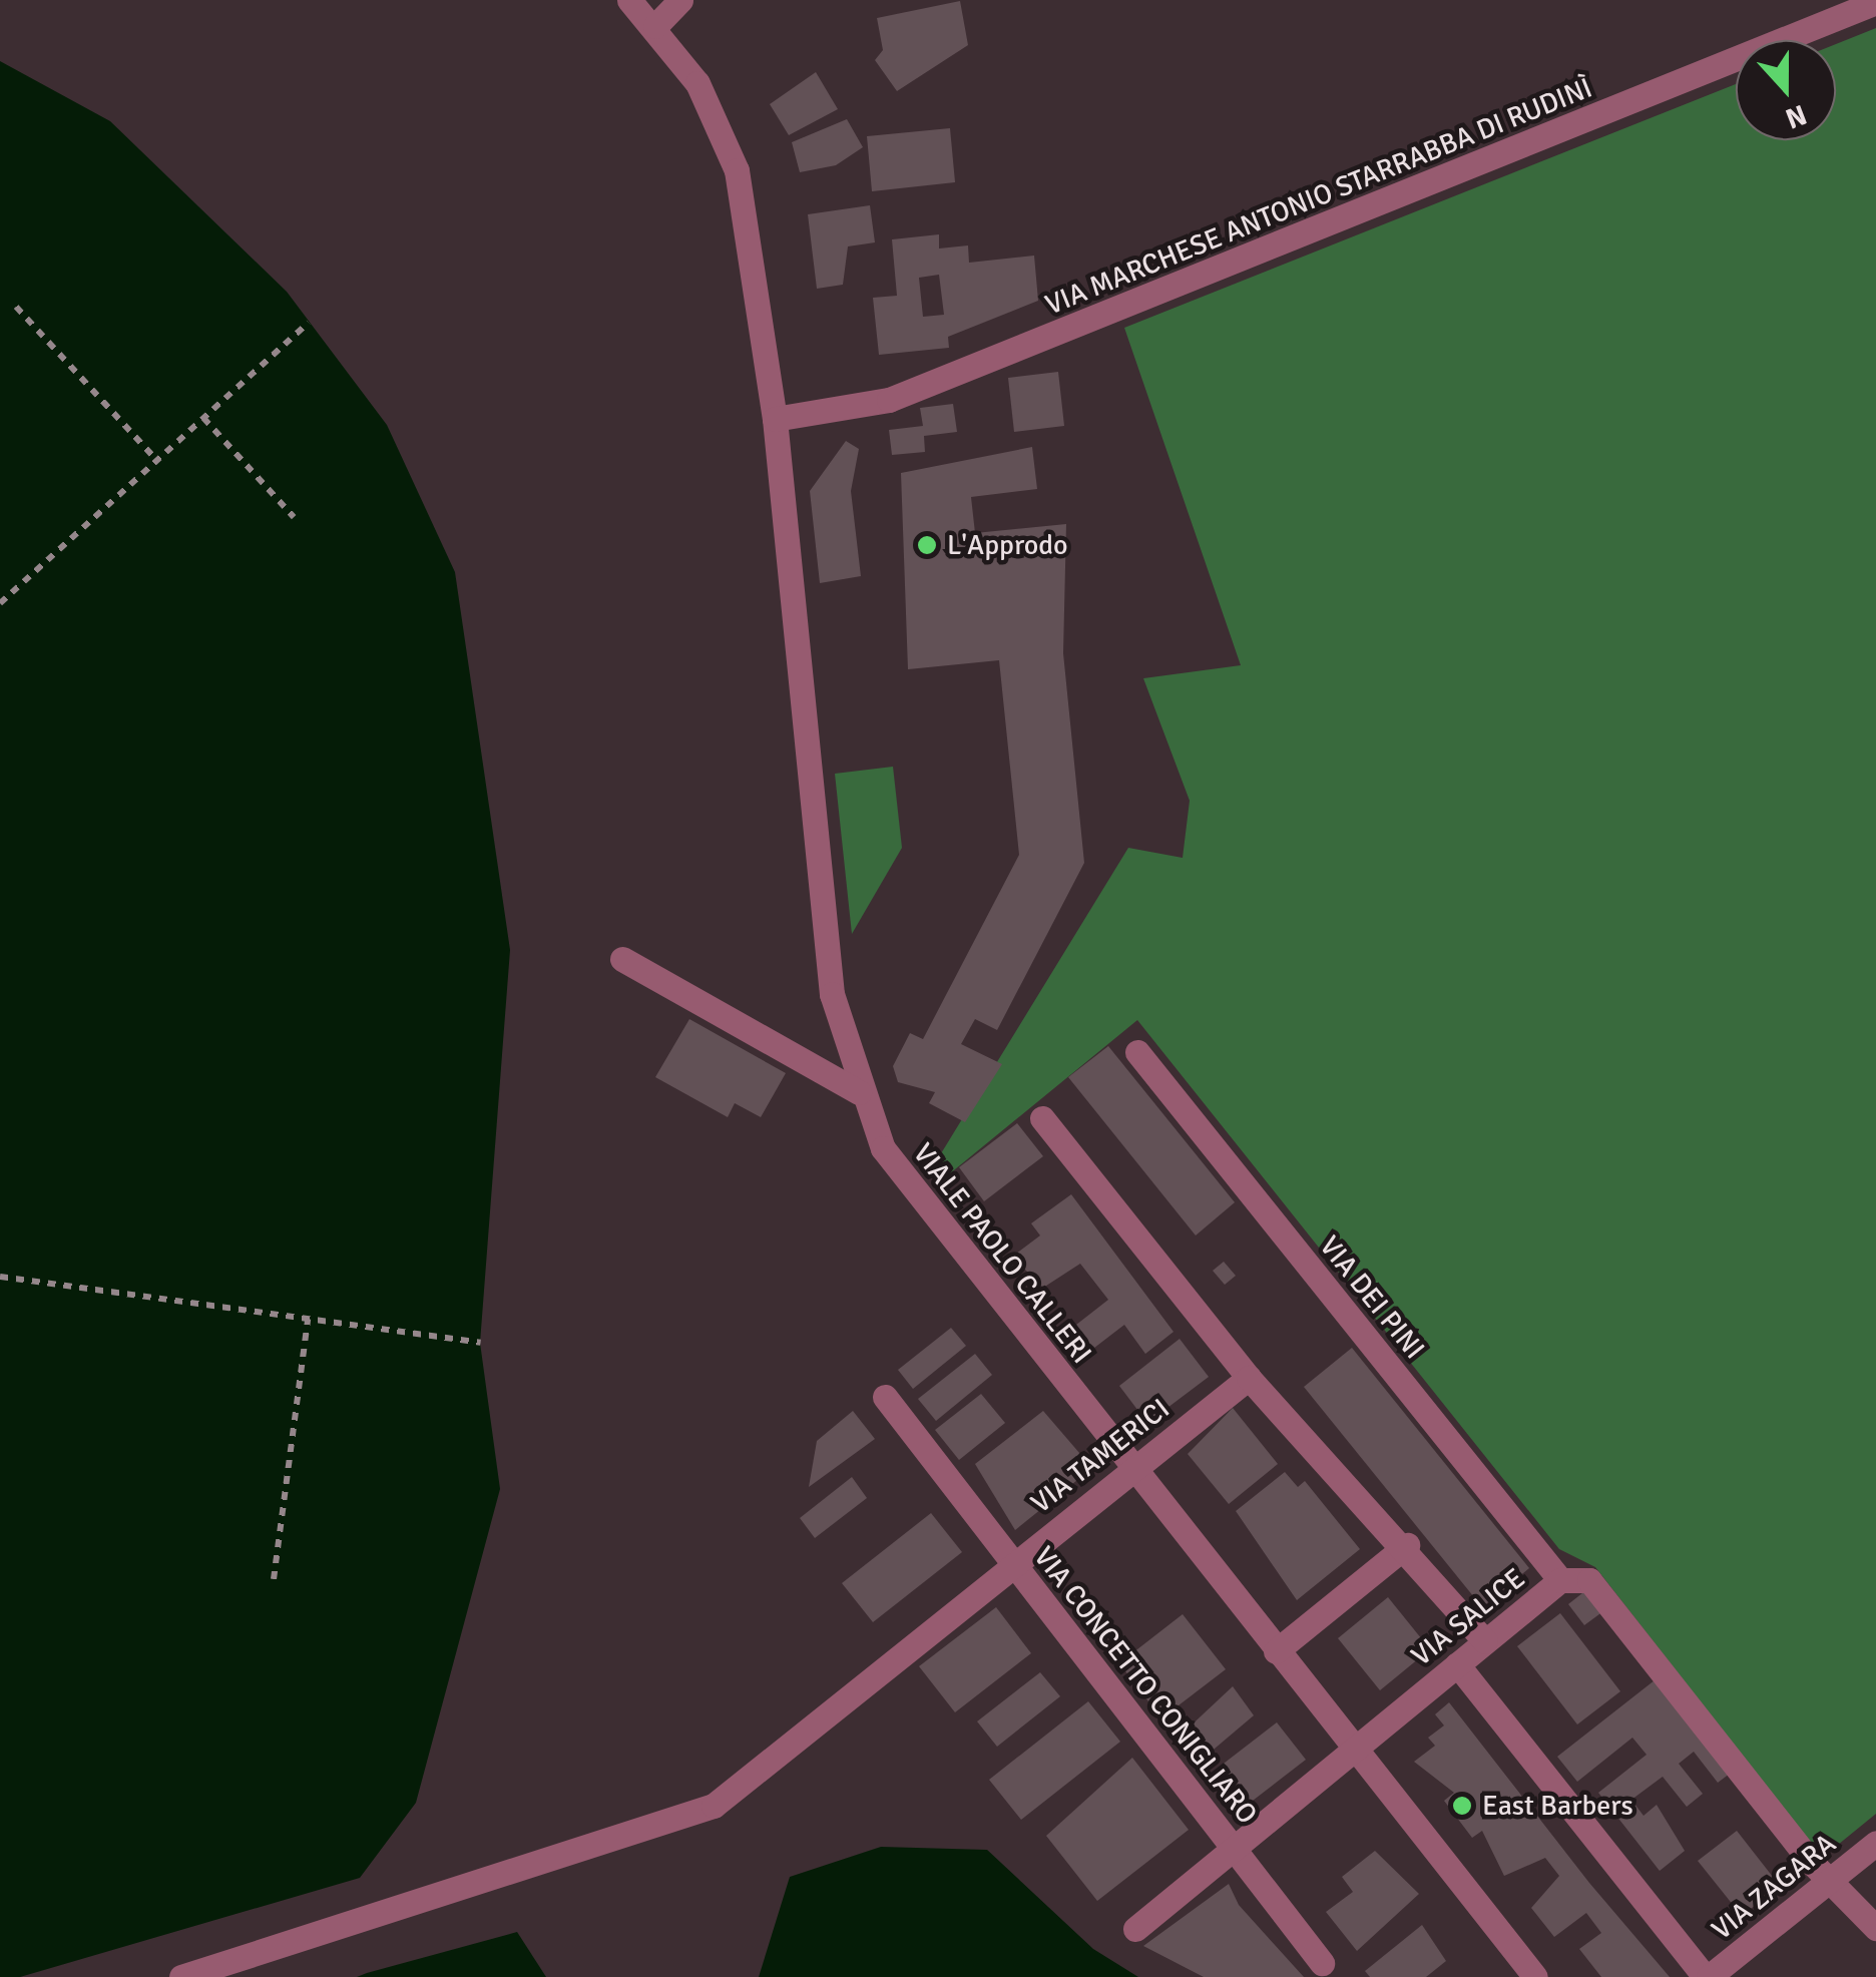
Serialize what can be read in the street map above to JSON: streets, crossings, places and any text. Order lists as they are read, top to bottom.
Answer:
{
  "streets": {
    "street": [
      "VIA MARCHESE ANTONIO STARRABBA DI RUDINÌ",
      "VIALE PAOLO CALLERI",
      "VIA DEI PINI",
      "VIA TAMERICI",
      "VIA SALICE",
      "VIA CONCETTO CONIGLIARO",
      "VIA ZAGARA"
    ]
  },
  "crossings": [
    ["VIA MARCHESE ANTONIO STARRABBA DI RUDINÌ", "VIALE PAOLO CALLERI"],
    ["VIALE PAOLO CALLERI", "VIA TAMERICI"],
    ["VIALE PAOLO CALLERI", "VIA SALICE"],
    ["VIA DEI PINI", "VIA SALICE"],
    ["VIA TAMERICI", "VIA CONCETTO CONIGLIARO"],
    ["VIA SALICE", "VIA CONCETTO CONIGLIARO"],
    ["VIA SALICE", "VIA ZAGARA"]
  ],
  "places": ["L'Approdo", "East Barbers"],
  "north": "bottom"
}
